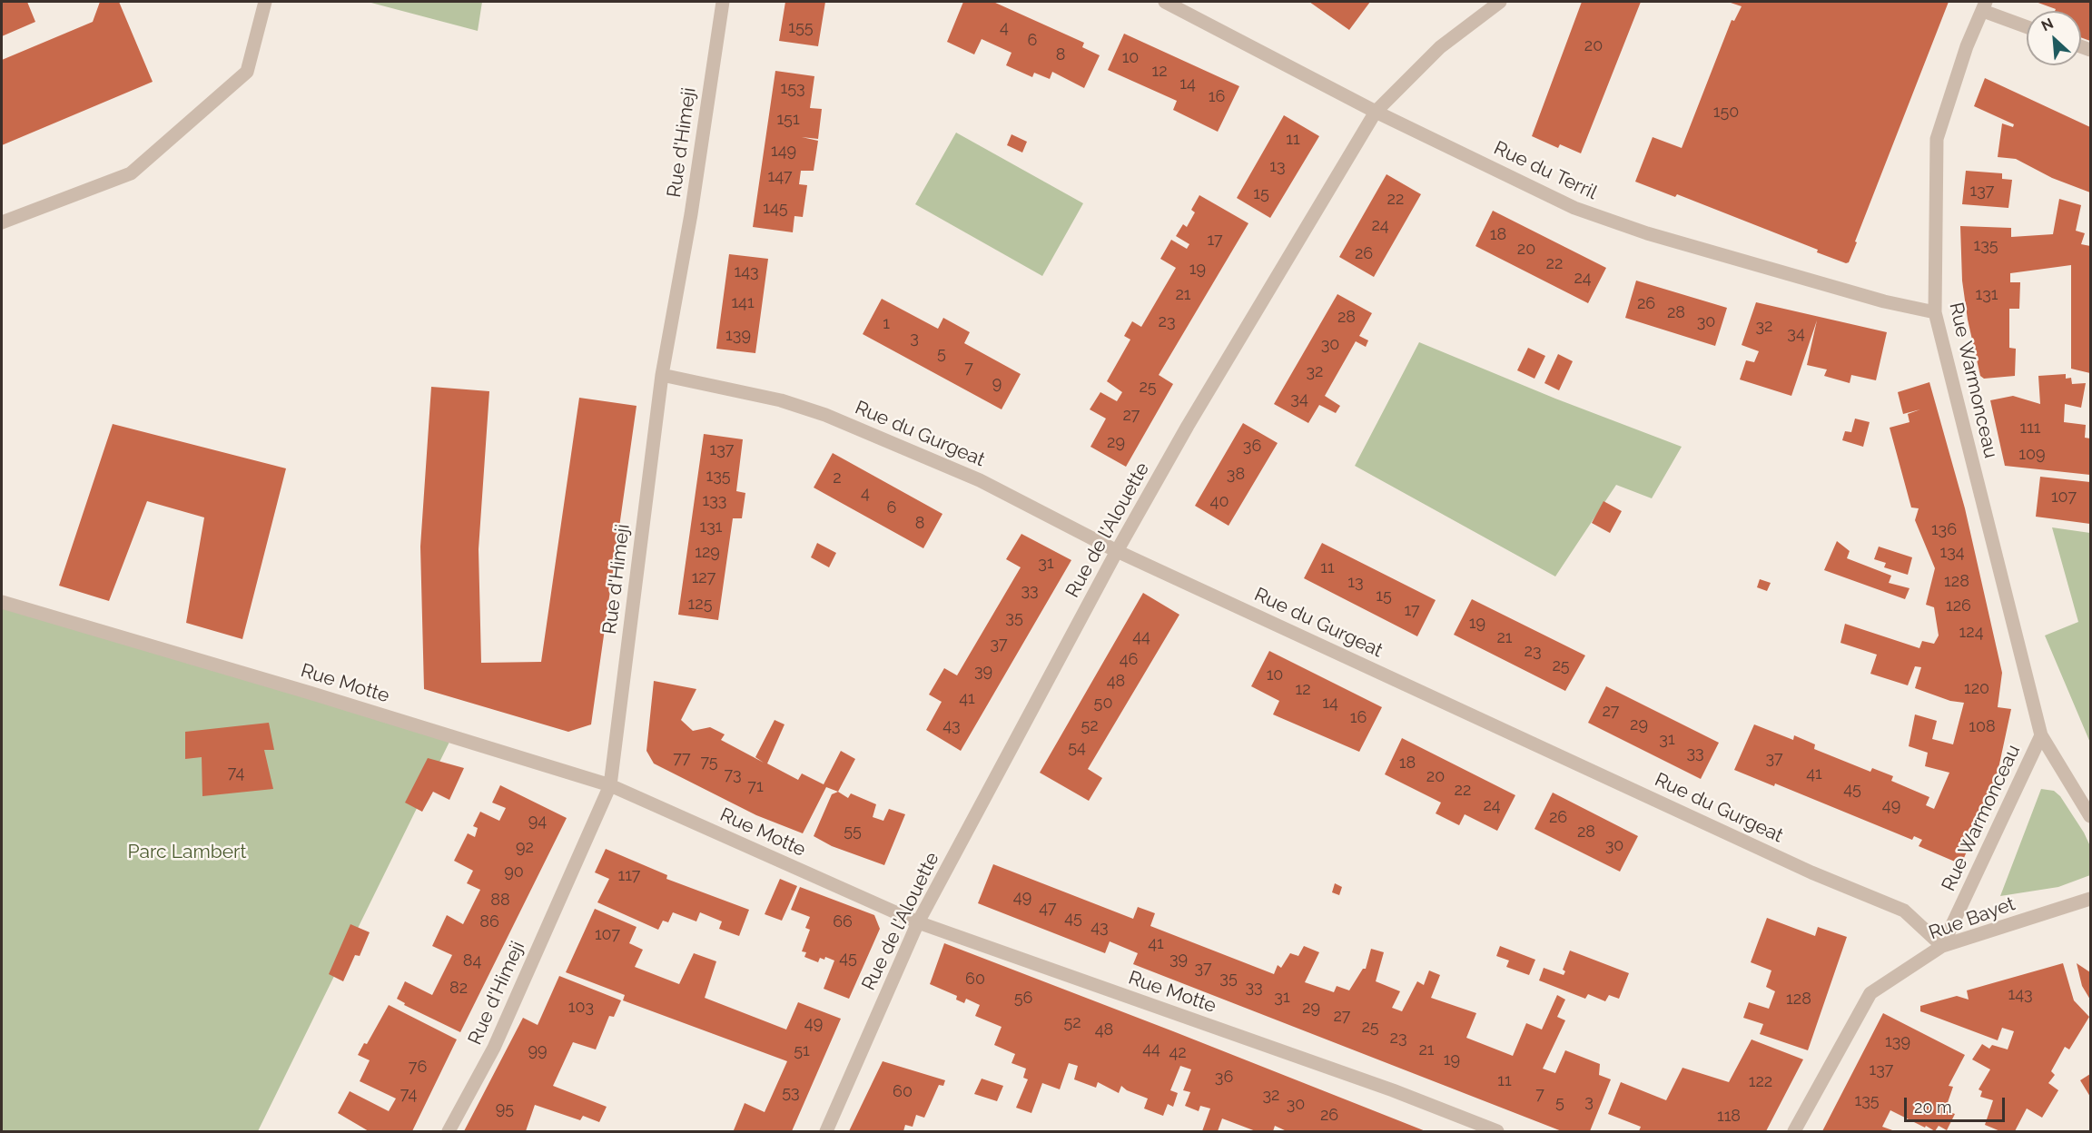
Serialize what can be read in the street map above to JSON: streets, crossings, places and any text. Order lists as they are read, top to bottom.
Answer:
{
  "streets": {
    "street": [
      "Rue d'Himeji",
      "Rue du Terril",
      "Rue Warmonceau",
      "Rue du Gurgeat",
      "Rue de l'Alouette",
      "Rue Motte",
      "Rue Bayet"
    ]
  },
  "crossings": [
    ["Rue d'Himeji", "Rue du Gurgeat"],
    ["Rue d'Himeji", "Rue Motte"],
    ["Rue du Terril", "Rue Warmonceau"],
    ["Rue du Terril", "Rue de l'Alouette"],
    ["Rue Warmonceau", "Rue du Gurgeat"],
    ["Rue Warmonceau", "Rue Bayet"],
    ["Rue du Gurgeat", "Rue de l'Alouette"],
    ["Rue du Gurgeat", "Rue Bayet"],
    ["Rue de l'Alouette", "Rue Motte"]
  ],
  "parks": ["Parc Lambert"],
  "house_numbers": [
    "155",
    "4",
    "6",
    "20",
    "8",
    "10",
    "12",
    "14",
    "153",
    "16",
    "150",
    "151",
    "11",
    "149",
    "13",
    "147",
    "137",
    "15",
    "22",
    "145",
    "24",
    "18",
    "17",
    "135",
    "20",
    "26",
    "22",
    "19",
    "143",
    "24",
    "21",
    "131",
    "141",
    "26",
    "28",
    "28",
    "23",
    "30",
    "1",
    "32",
    "34",
    "139",
    "3",
    "30",
    "5",
    "7",
    "32",
    "9",
    "25",
    "34",
    "27",
    "111",
    "29",
    "36",
    "137",
    "109",
    "38",
    "135",
    "2",
    "4",
    "107",
    "133",
    "40",
    "6",
    "8",
    "131",
    "136",
    "129",
    "134",
    "31",
    "11",
    "127",
    "128",
    "13",
    "33",
    "15",
    "125",
    "126",
    "17",
    "35",
    "19",
    "124",
    "44",
    "21",
    "37",
    "23",
    "46",
    "25",
    "39",
    "10",
    "48",
    "120",
    "12",
    "41",
    "50",
    "14",
    "27",
    "16",
    "29",
    "43",
    "52",
    "108",
    "31",
    "54",
    "33",
    "77",
    "37",
    "75",
    "18",
    "74",
    "41",
    "73",
    "20",
    "71",
    "45",
    "22",
    "24",
    "49",
    "26",
    "94",
    "55",
    "28",
    "30",
    "92",
    "90",
    "117",
    "49",
    "88",
    "47",
    "45",
    "86",
    "66",
    "43",
    "107",
    "41",
    "45",
    "39",
    "84",
    "37",
    "35",
    "60",
    "33",
    "82",
    "143",
    "31",
    "56",
    "128",
    "103",
    "29",
    "27",
    "52",
    "49",
    "25",
    "48",
    "23",
    "139",
    "44",
    "21",
    "99",
    "51",
    "42",
    "19",
    "76",
    "137",
    "36",
    "11",
    "122",
    "60",
    "53",
    "74",
    "7",
    "32",
    "135",
    "3",
    "5",
    "30",
    "95",
    "26",
    "118"
  ],
  "scale_bar": "20 m",
  "north": "top left"
}
